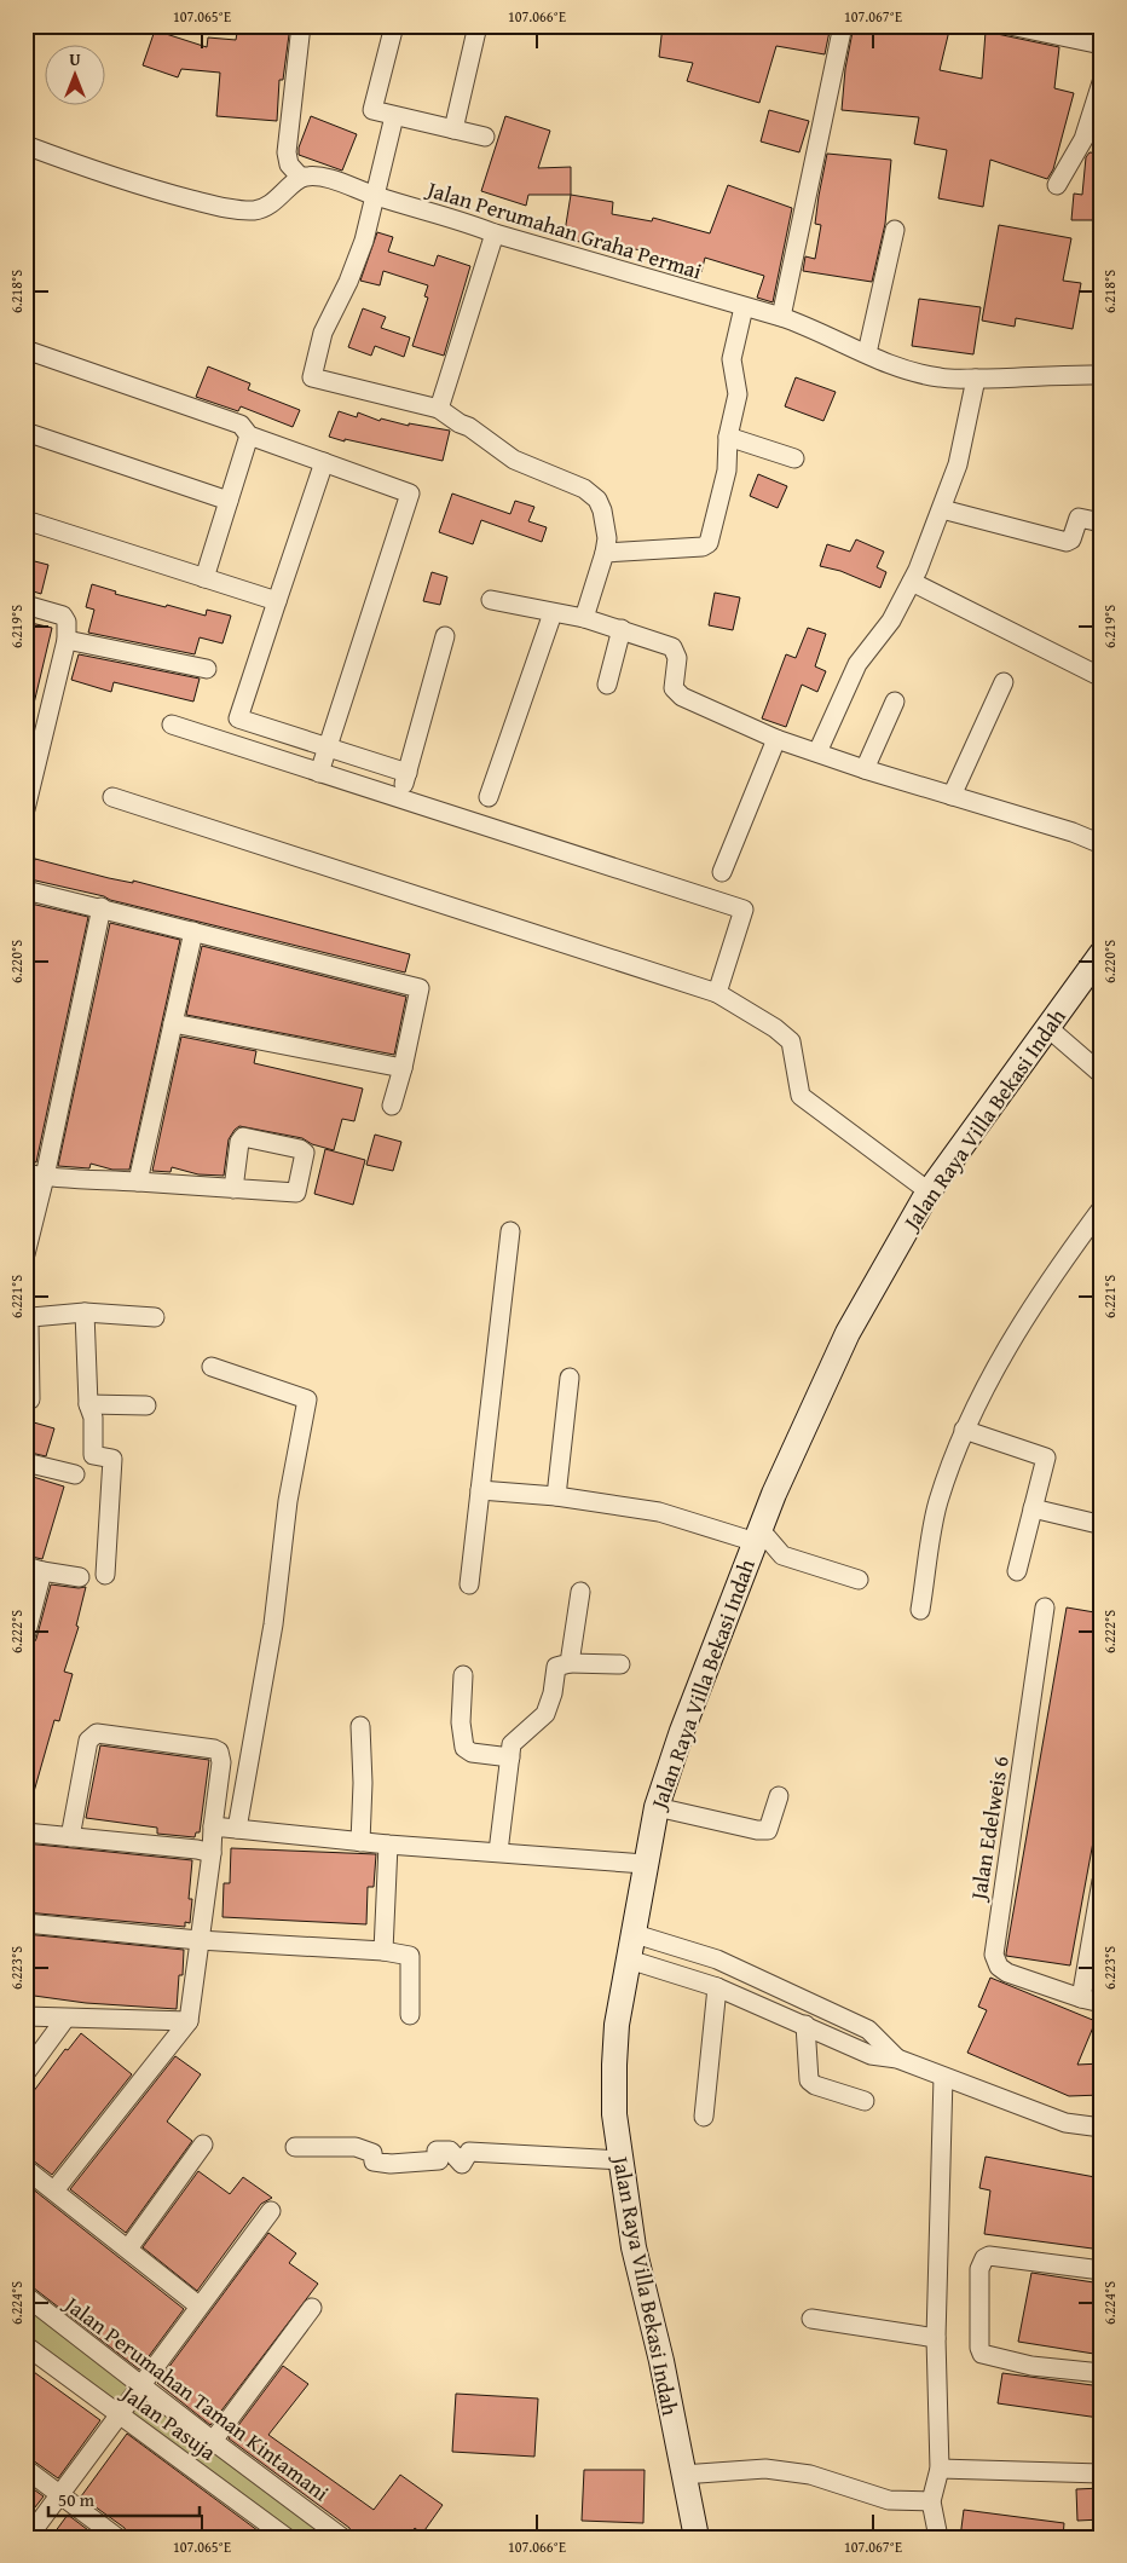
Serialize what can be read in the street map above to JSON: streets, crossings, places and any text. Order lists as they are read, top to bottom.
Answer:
{
  "streets": {
    "main road": ["Jalan Raya Villa Bekasi Indah"],
    "street": [
      "Jalan Perumahan Graha Permai",
      "Jalan Edelweis 6",
      "Jalan Perumahan Taman Kintamani",
      "Jalan Pasuja"
    ]
  },
  "scale_bar": "50 m",
  "north": "top",
  "coordinates": [
    "107.065°E",
    "107.066°E",
    "107.067°E",
    "6.218°S",
    "6.219°S",
    "6.220°S",
    "6.221°S",
    "6.222°S",
    "6.223°S",
    "6.224°S"
  ]
}
